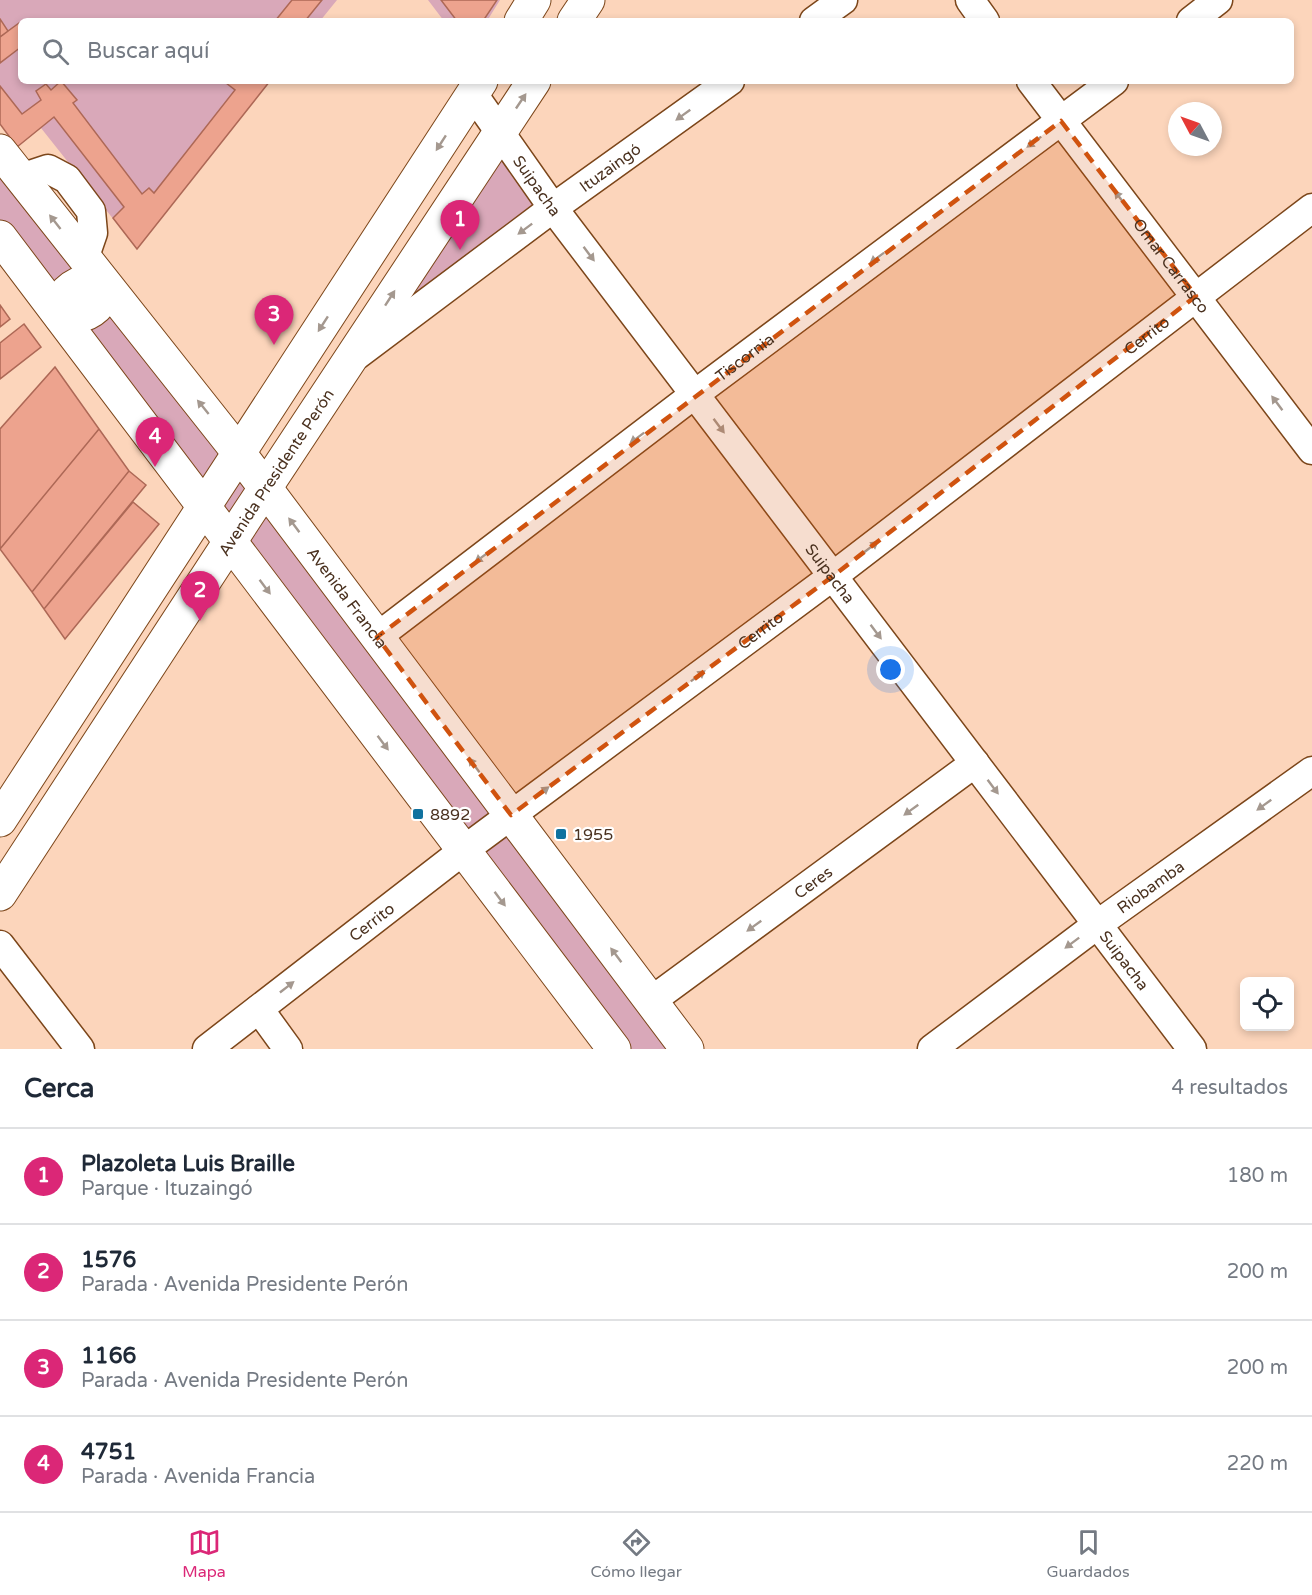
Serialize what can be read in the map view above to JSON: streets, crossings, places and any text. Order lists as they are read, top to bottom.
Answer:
{
  "streets": {
    "main road": ["Avenida Presidente Perón", "Avenida Francia"],
    "street": [
      "Ituzaingó",
      "Suipacha",
      "Omar Carrasco",
      "Cerrito",
      "Tiscornia",
      "Ceres",
      "Riobamba"
    ]
  },
  "crossings": [
    ["Ituzaingó", "Suipacha"],
    ["Ituzaingó", "Avenida Presidente Perón"],
    ["Suipacha", "Cerrito"],
    ["Suipacha", "Tiscornia"],
    ["Suipacha", "Avenida Presidente Perón"],
    ["Suipacha", "Ceres"],
    ["Suipacha", "Riobamba"],
    ["Omar Carrasco", "Cerrito"],
    ["Omar Carrasco", "Tiscornia"],
    ["Cerrito", "Avenida Francia"],
    ["Tiscornia", "Avenida Francia"],
    ["Avenida Presidente Perón", "Avenida Francia"],
    ["Avenida Francia", "Ceres"]
  ],
  "one_way": [
    "Ituzaingó",
    "Suipacha",
    "Omar Carrasco",
    "Cerrito",
    "Tiscornia",
    "Ceres",
    "Riobamba"
  ],
  "places": {
    "transit": ["8892", "1955"]
  },
  "north": "top left",
  "page": {
    "search": "Buscar aquí",
    "pins": [
      "1",
      "3",
      "4",
      "2"
    ],
    "heading": ["Cerca", "4 resultados"],
    "list": [
      {
        "mark": "1",
        "name": "Plazoleta Luis Braille",
        "note": "Parque · Ituzaingó",
        "value": "180 m"
      },
      {
        "mark": "2",
        "name": "1576",
        "note": "Parada · Avenida Presidente Perón",
        "value": "200 m"
      },
      {
        "mark": "3",
        "name": "1166",
        "note": "Parada · Avenida Presidente Perón",
        "value": "200 m"
      },
      {
        "mark": "4",
        "name": "4751",
        "note": "Parada · Avenida Francia",
        "value": "220 m"
      }
    ],
    "nav": ["Mapa", "Cómo llegar", "Guardados"]
  }
}
